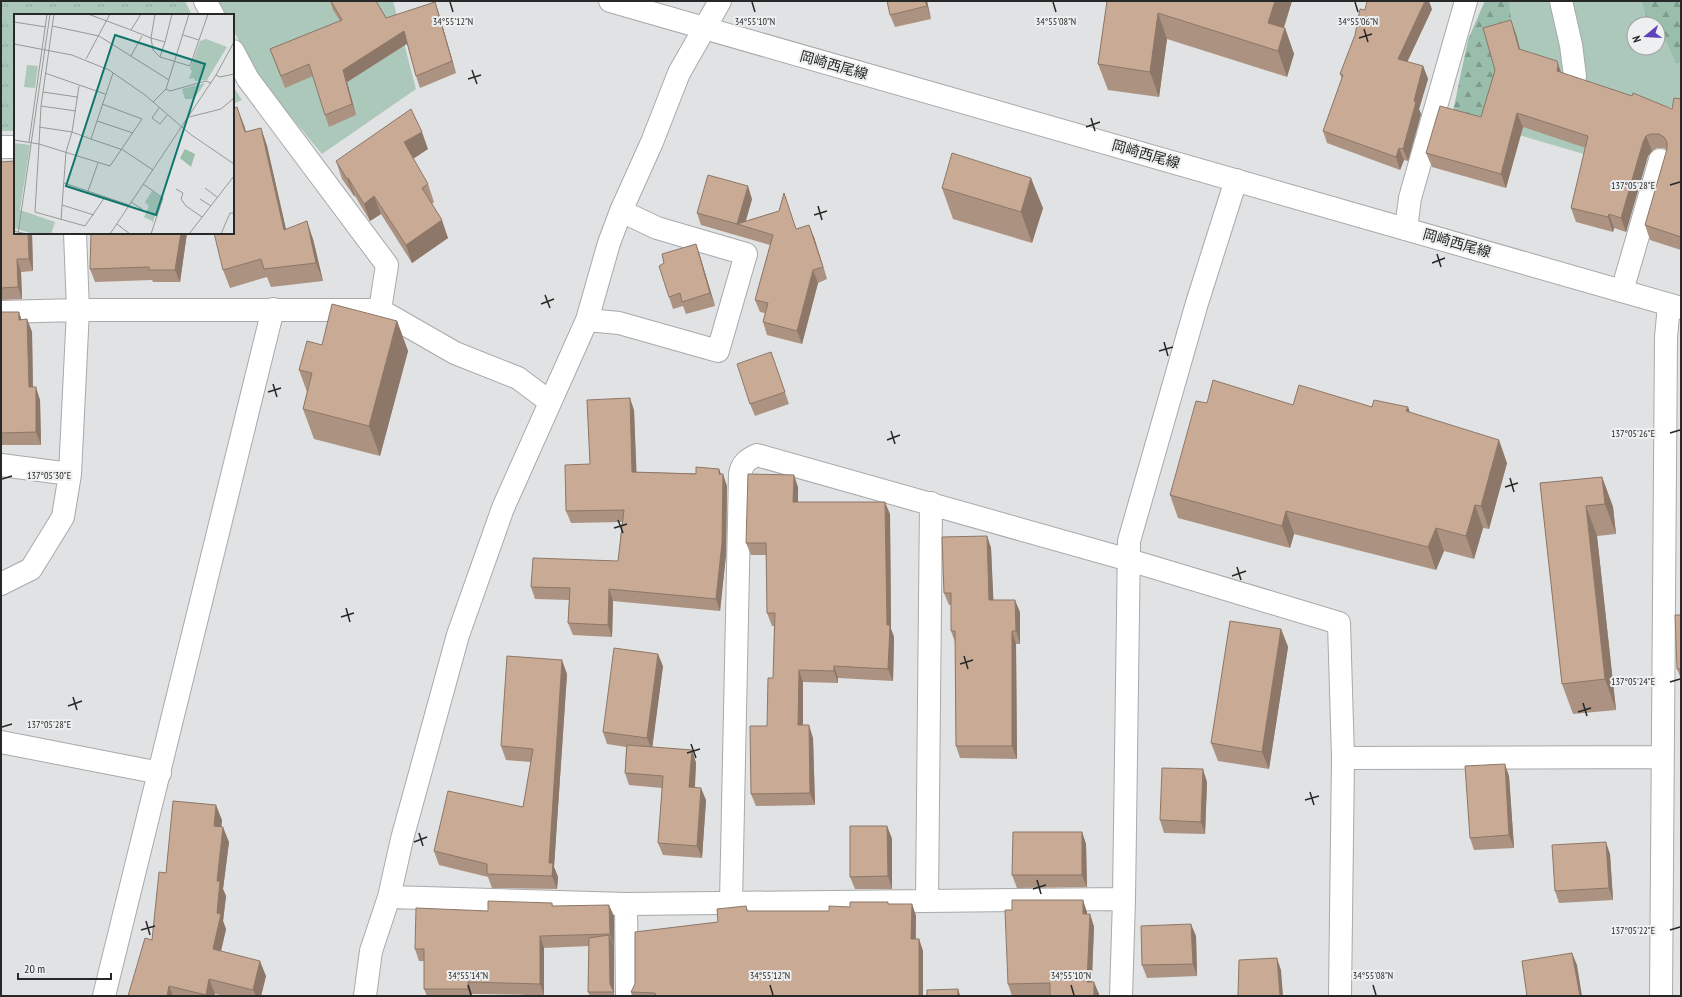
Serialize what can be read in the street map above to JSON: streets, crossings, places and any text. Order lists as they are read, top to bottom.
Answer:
{
  "streets": {
    "street": ["岡崎西尾線"]
  },
  "scale_bar": "20 m",
  "north": "left",
  "coordinates": [
    "34°55'12\"N",
    "34°55'10\"N",
    "34°55'08\"N",
    "34°55'06\"N",
    "137°05'28\"E",
    "137°05'26\"E",
    "137°05'30\"E",
    "137°05'24\"E",
    "137°05'22\"E",
    "34°55'14\"N"
  ]
}
